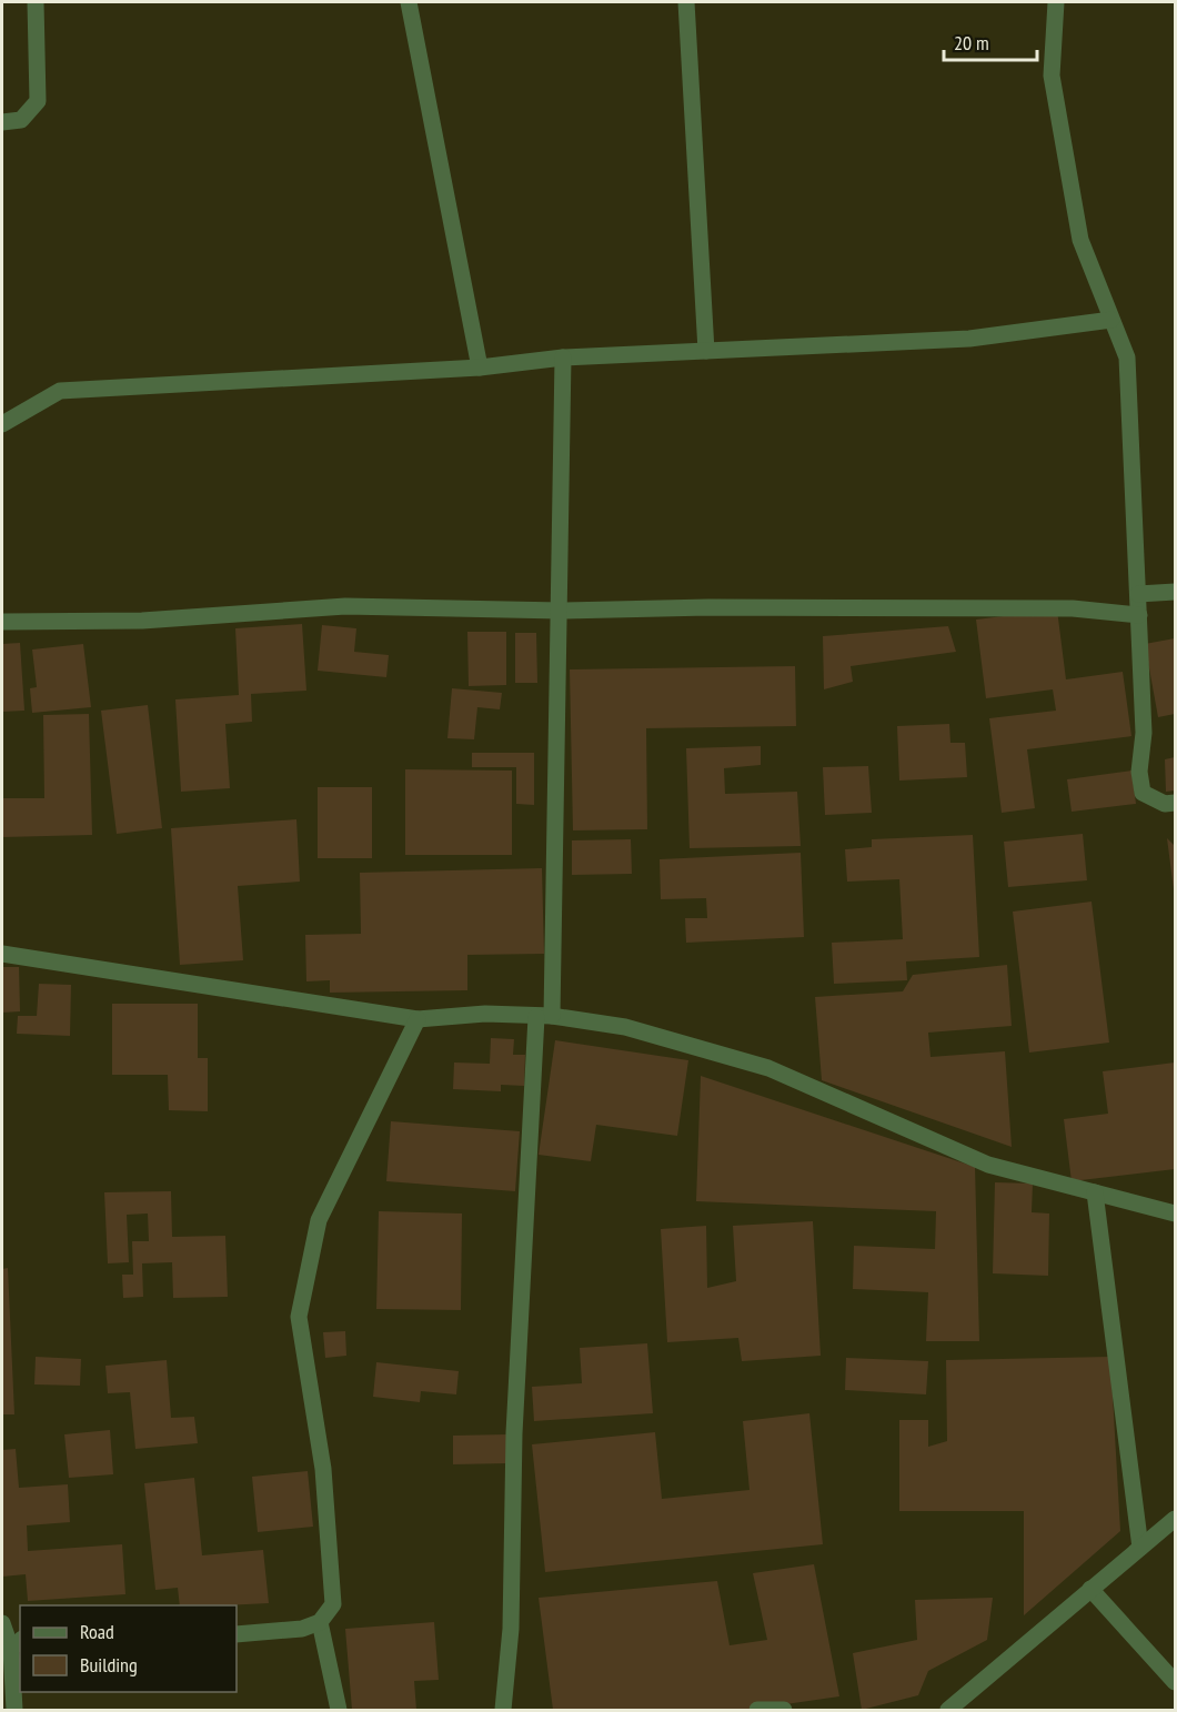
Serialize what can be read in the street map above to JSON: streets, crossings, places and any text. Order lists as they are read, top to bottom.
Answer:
{
  "legend": ["Road", "Building"],
  "scale_bar": "20 m"
}
